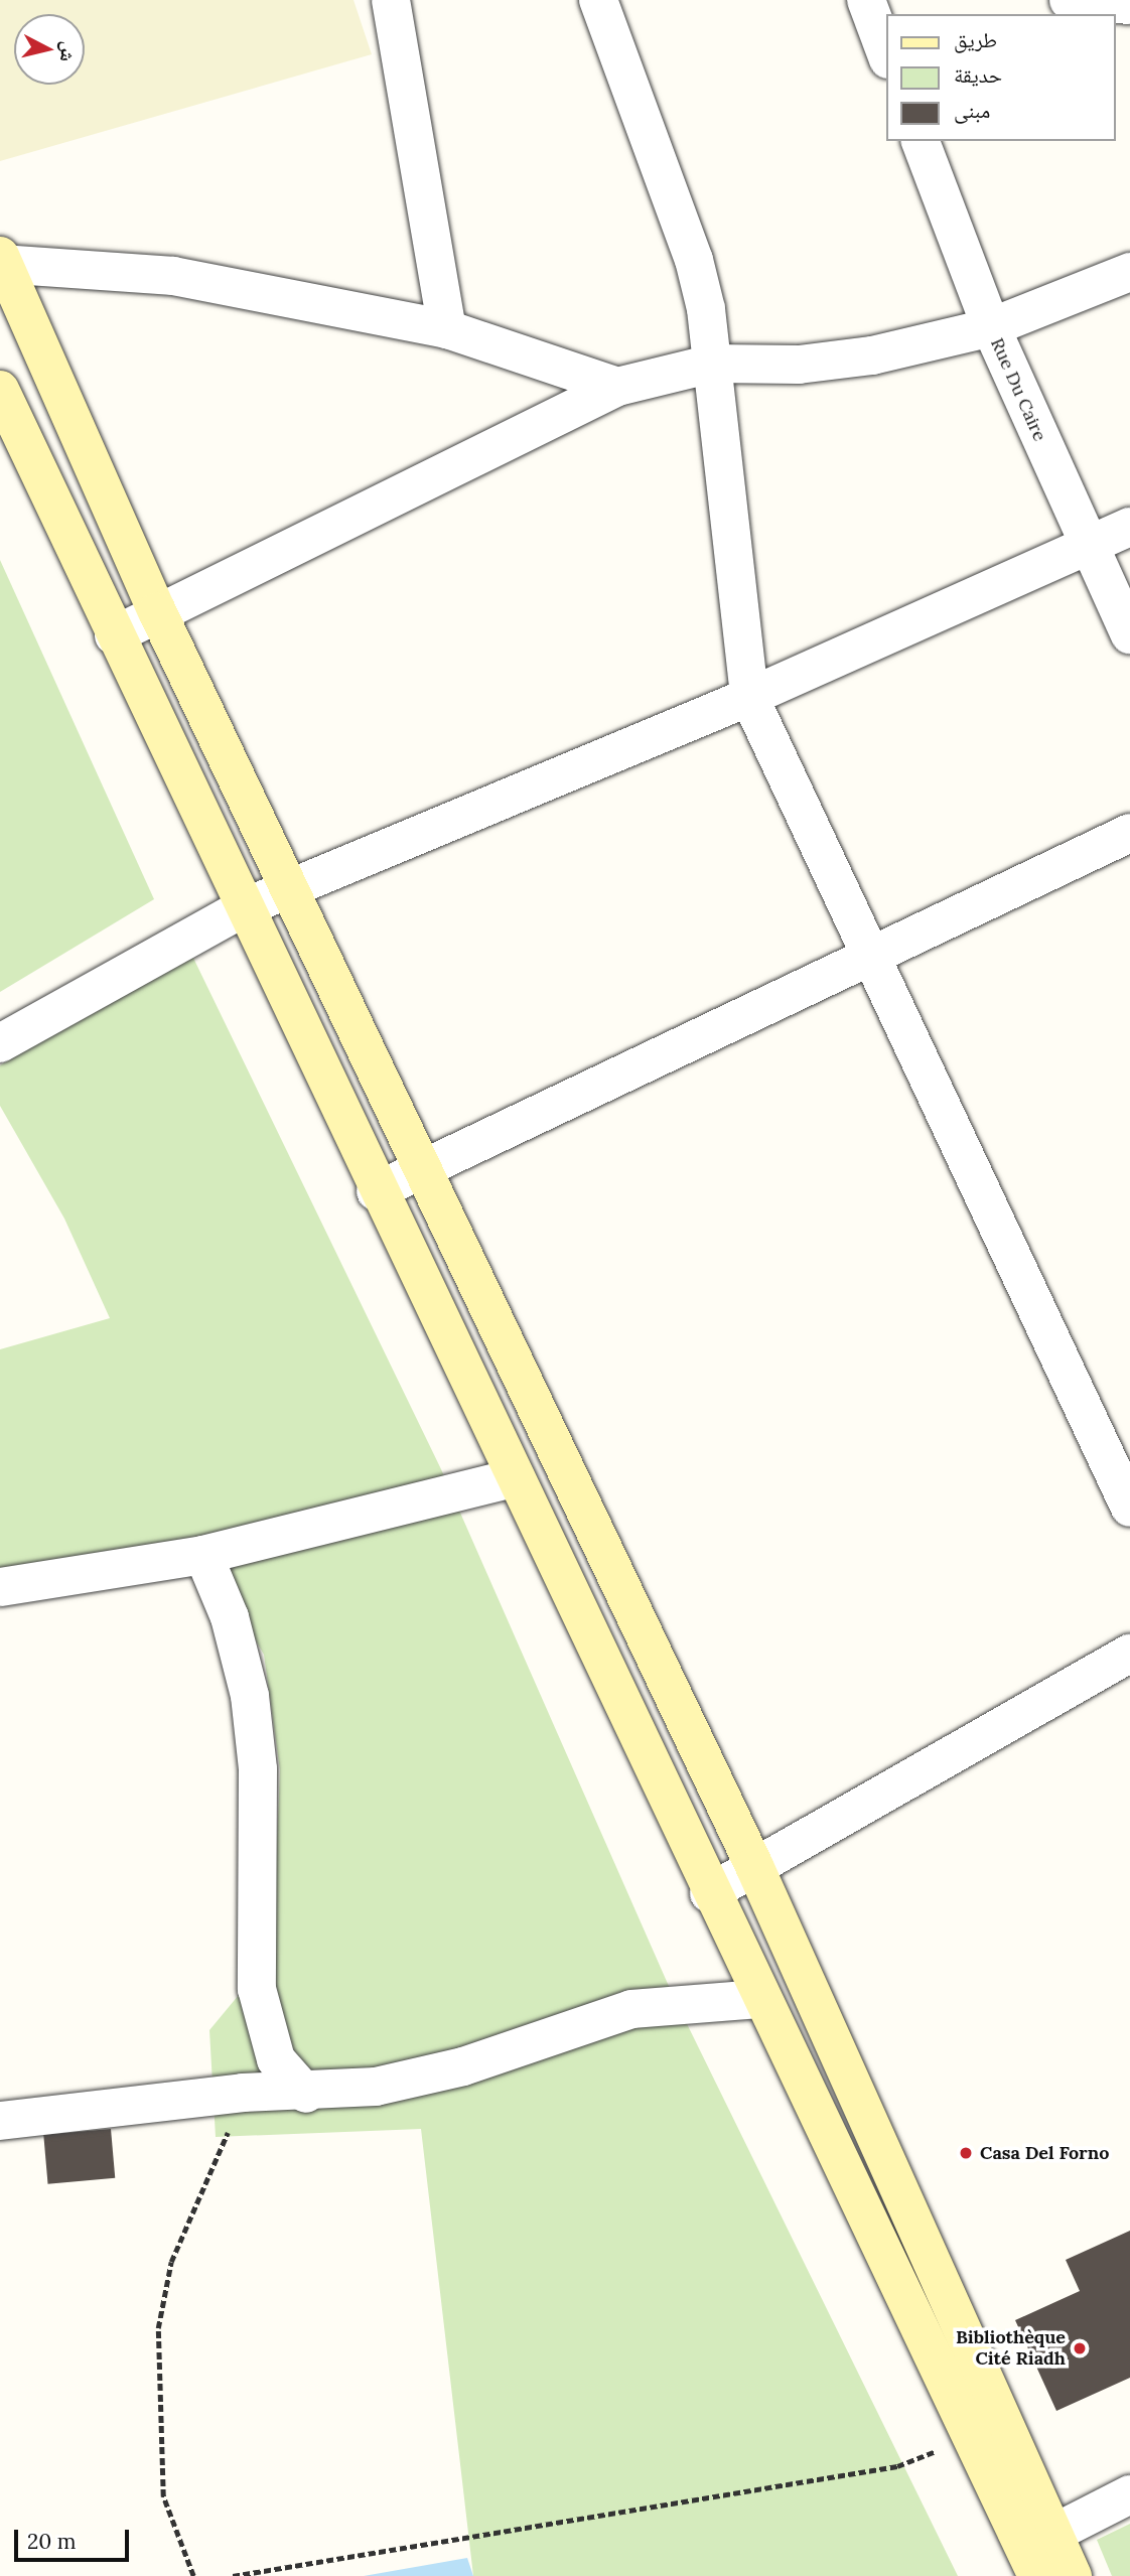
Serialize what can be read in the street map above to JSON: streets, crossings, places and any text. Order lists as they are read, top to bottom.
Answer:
{
  "streets": {
    "street": ["Rue Du Caire"]
  },
  "places": ["Casa Del Forno", "Bibliothèque Cité Riadh"],
  "legend": ["طريق", "حديقة", "مبنى"],
  "scale_bar": "20 m",
  "north": "right"
}
